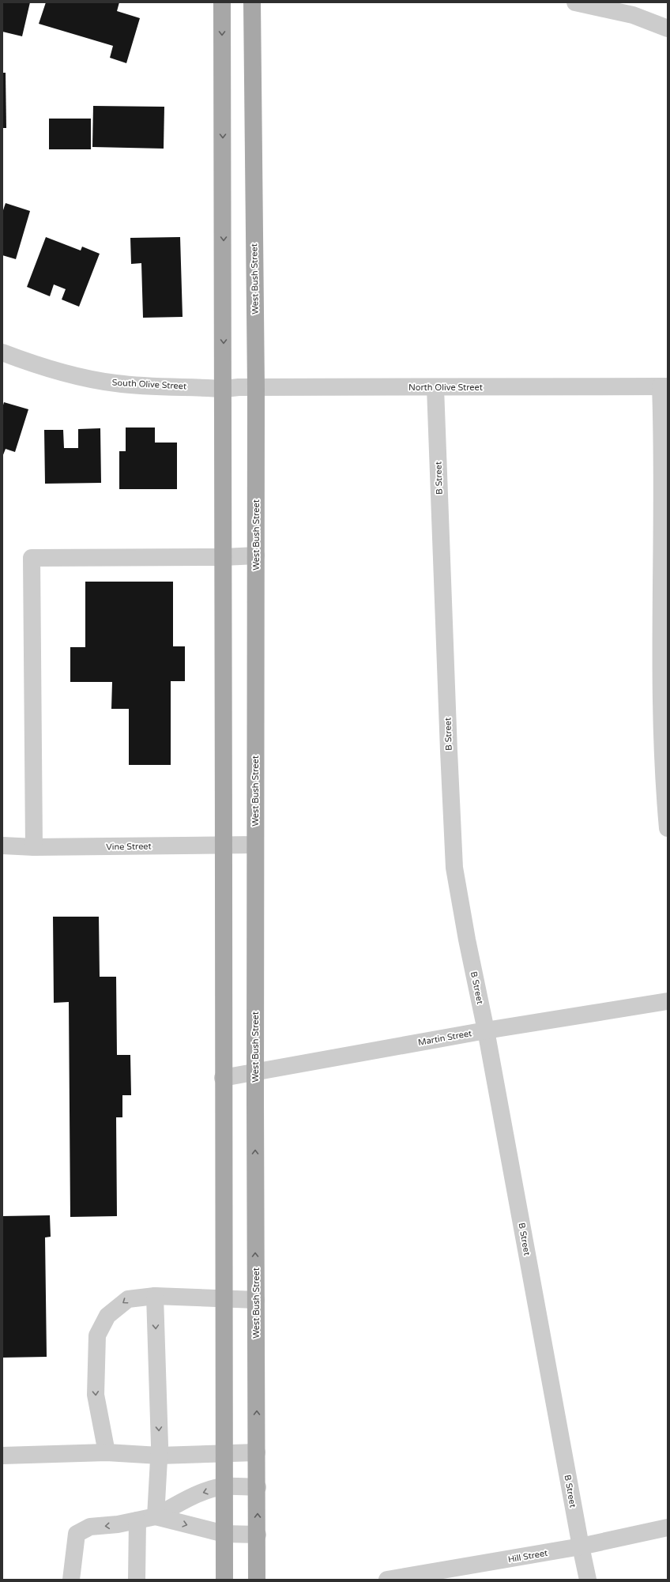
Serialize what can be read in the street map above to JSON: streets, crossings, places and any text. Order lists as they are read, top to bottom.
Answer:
{
  "streets": {
    "main road": ["West Bush Street"],
    "street": [
      "South Olive Street",
      "North Olive Street",
      "B Street",
      "Vine Street",
      "Martin Street",
      "Hill Street"
    ]
  },
  "crossings": [
    ["West Bush Street", "North Olive Street"],
    ["West Bush Street", "Vine Street"],
    ["West Bush Street", "Martin Street"],
    ["South Olive Street", "North Olive Street"],
    ["North Olive Street", "B Street"],
    ["B Street", "Martin Street"],
    ["B Street", "Hill Street"]
  ]
}
